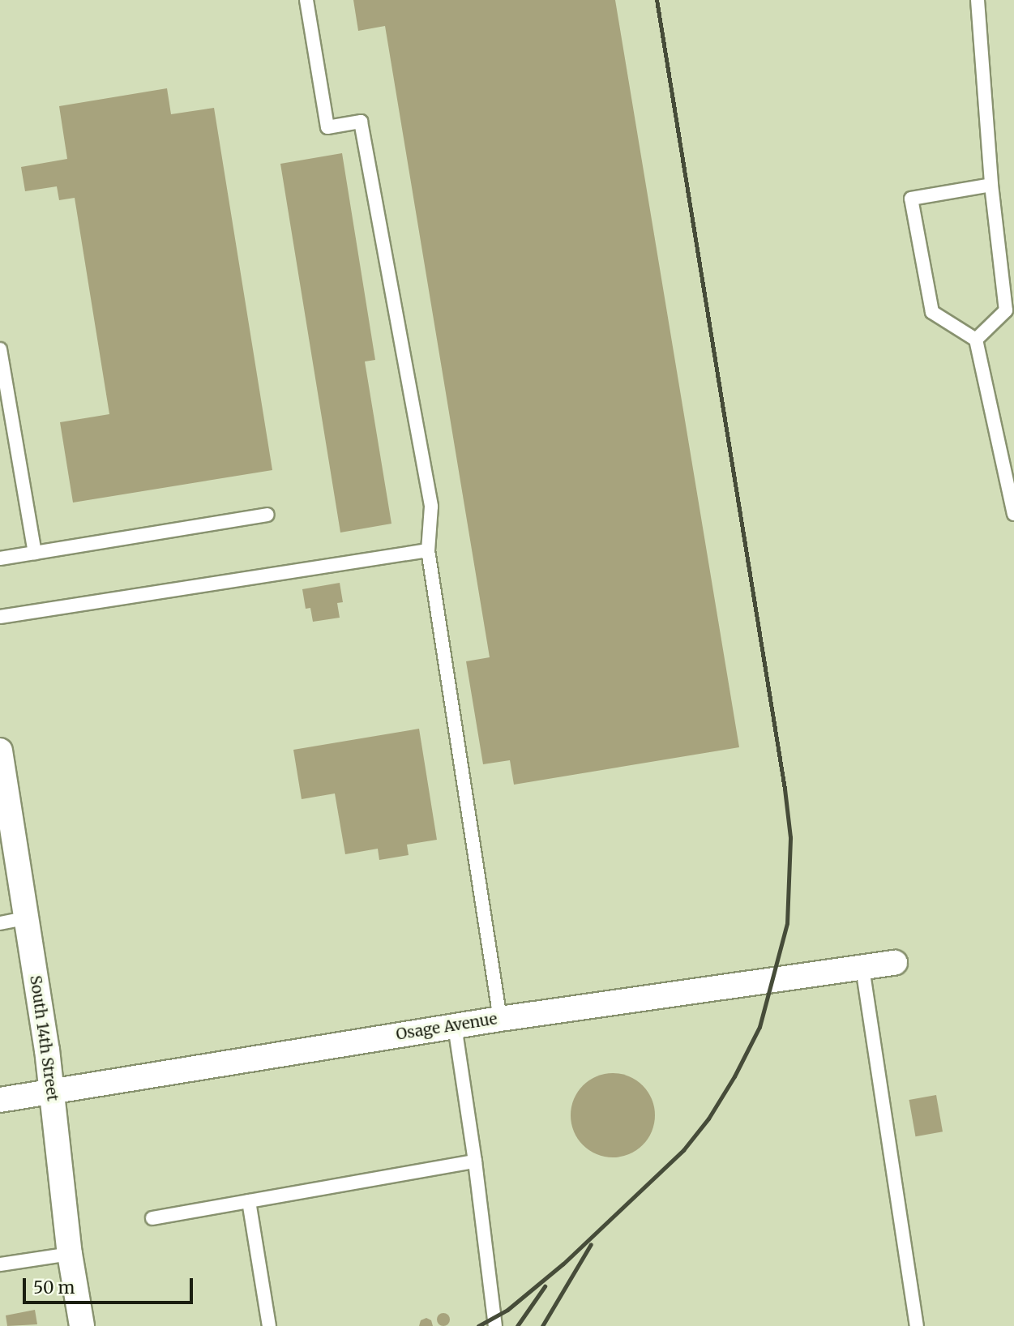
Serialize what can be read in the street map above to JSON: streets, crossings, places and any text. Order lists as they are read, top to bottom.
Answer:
{
  "streets": {
    "street": ["Osage Avenue", "South 14th Street"]
  },
  "crossings": [
    ["Osage Avenue", "South 14th Street"]
  ],
  "scale_bar": "50 m"
}
